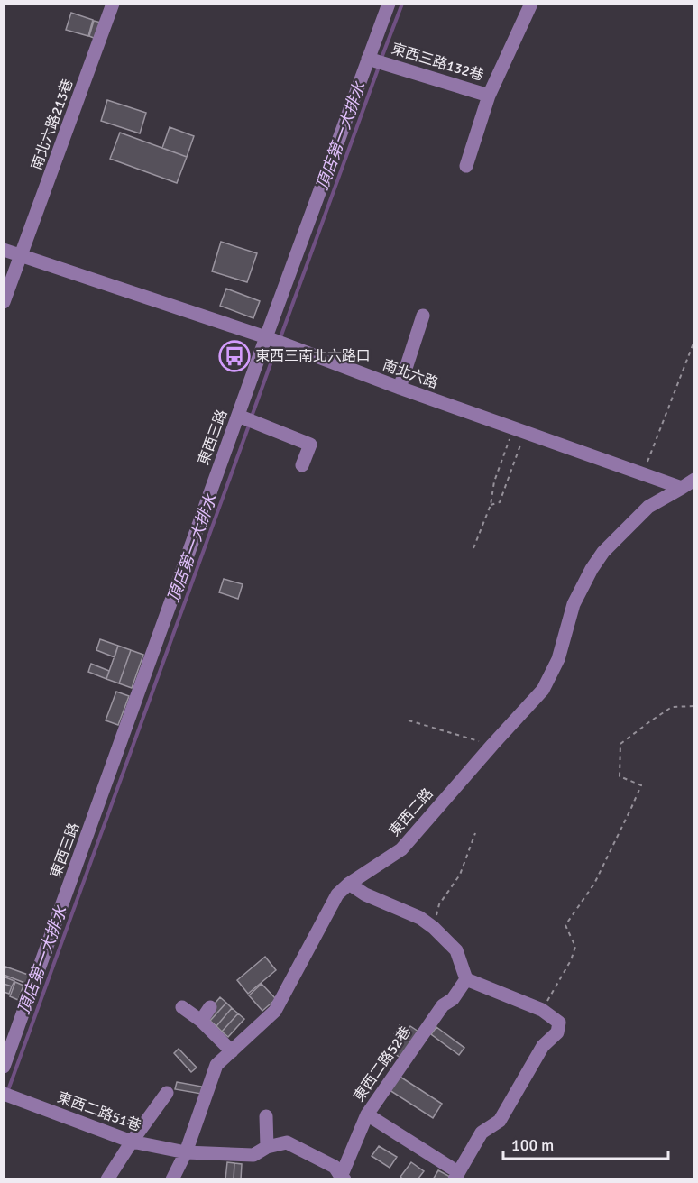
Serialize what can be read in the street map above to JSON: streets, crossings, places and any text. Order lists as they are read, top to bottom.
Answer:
{
  "streets": {
    "street": [
      "東西三路132巷",
      "南北六路213巷",
      "南北六路",
      "東西三路",
      "東西二路",
      "東西二路52巷",
      "東西二路51巷"
    ]
  },
  "crossings": [
    ["東西三路132巷", "東西三路"],
    ["南北六路213巷", "南北六路"],
    ["南北六路", "東西三路"],
    ["南北六路", "東西二路"],
    ["東西二路", "東西二路52巷"],
    ["東西二路", "東西二路51巷"],
    ["東西二路52巷", "東西二路51巷"]
  ],
  "water": ["頂店第一大排水"],
  "places": {
    "bus stop": ["東西三南北六路口"]
  },
  "scale_bar": "100 m"
}
